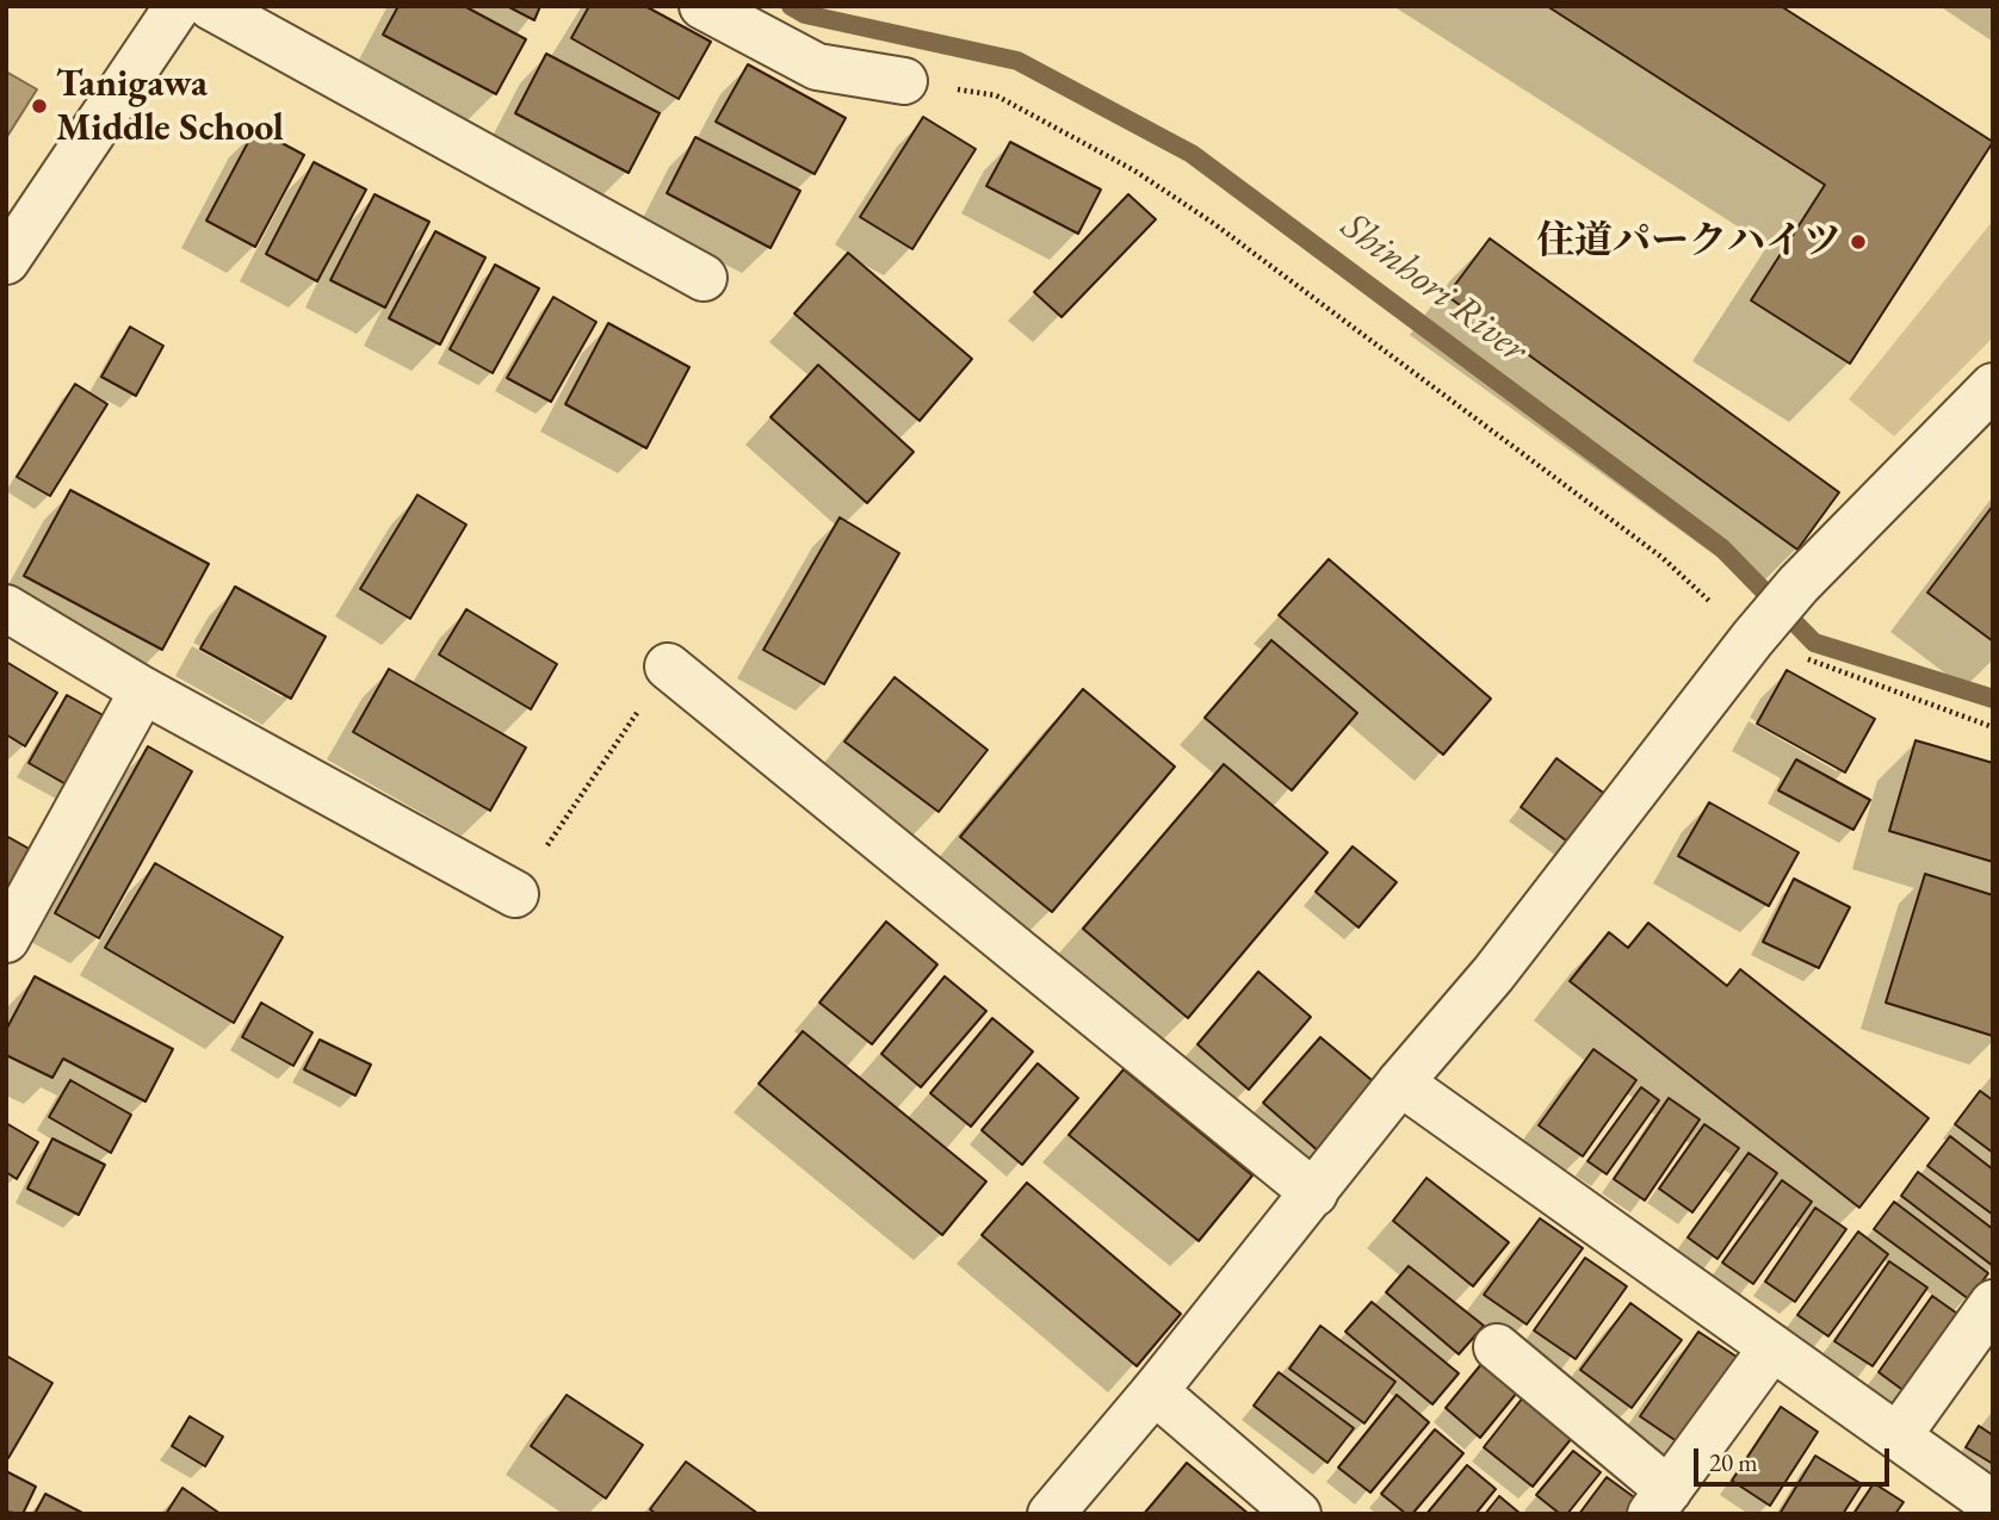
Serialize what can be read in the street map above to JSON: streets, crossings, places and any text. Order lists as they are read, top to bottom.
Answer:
{
  "water": ["Shinhori River"],
  "places": ["Tanigawa Middle School", "住道パークハイツ"],
  "scale_bar": "20 m"
}
